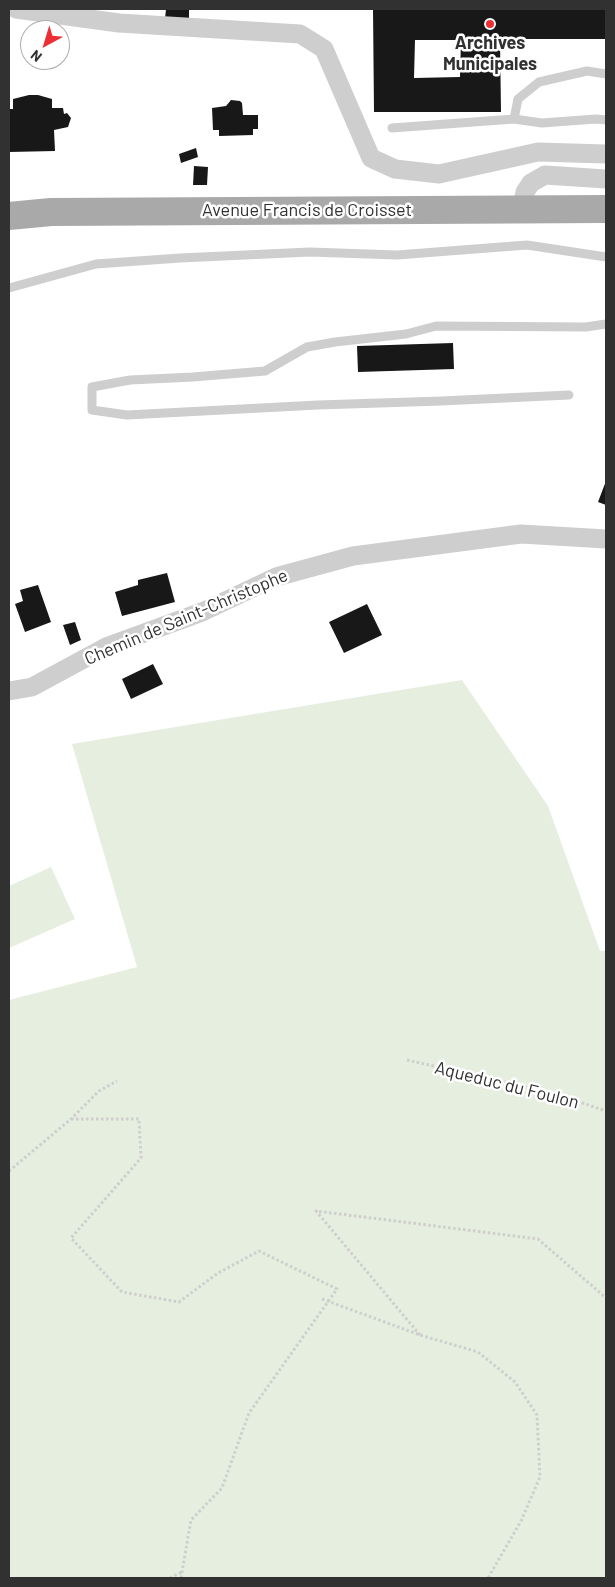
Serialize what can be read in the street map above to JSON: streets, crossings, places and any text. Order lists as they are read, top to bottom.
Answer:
{
  "streets": {
    "main road": ["Avenue Francis de Croisset"],
    "street": ["Chemin de Saint-Christophe"],
    "path": ["Aqueduc du Foulon"]
  },
  "places": ["Archives Municipales"],
  "north": "bottom left"
}
